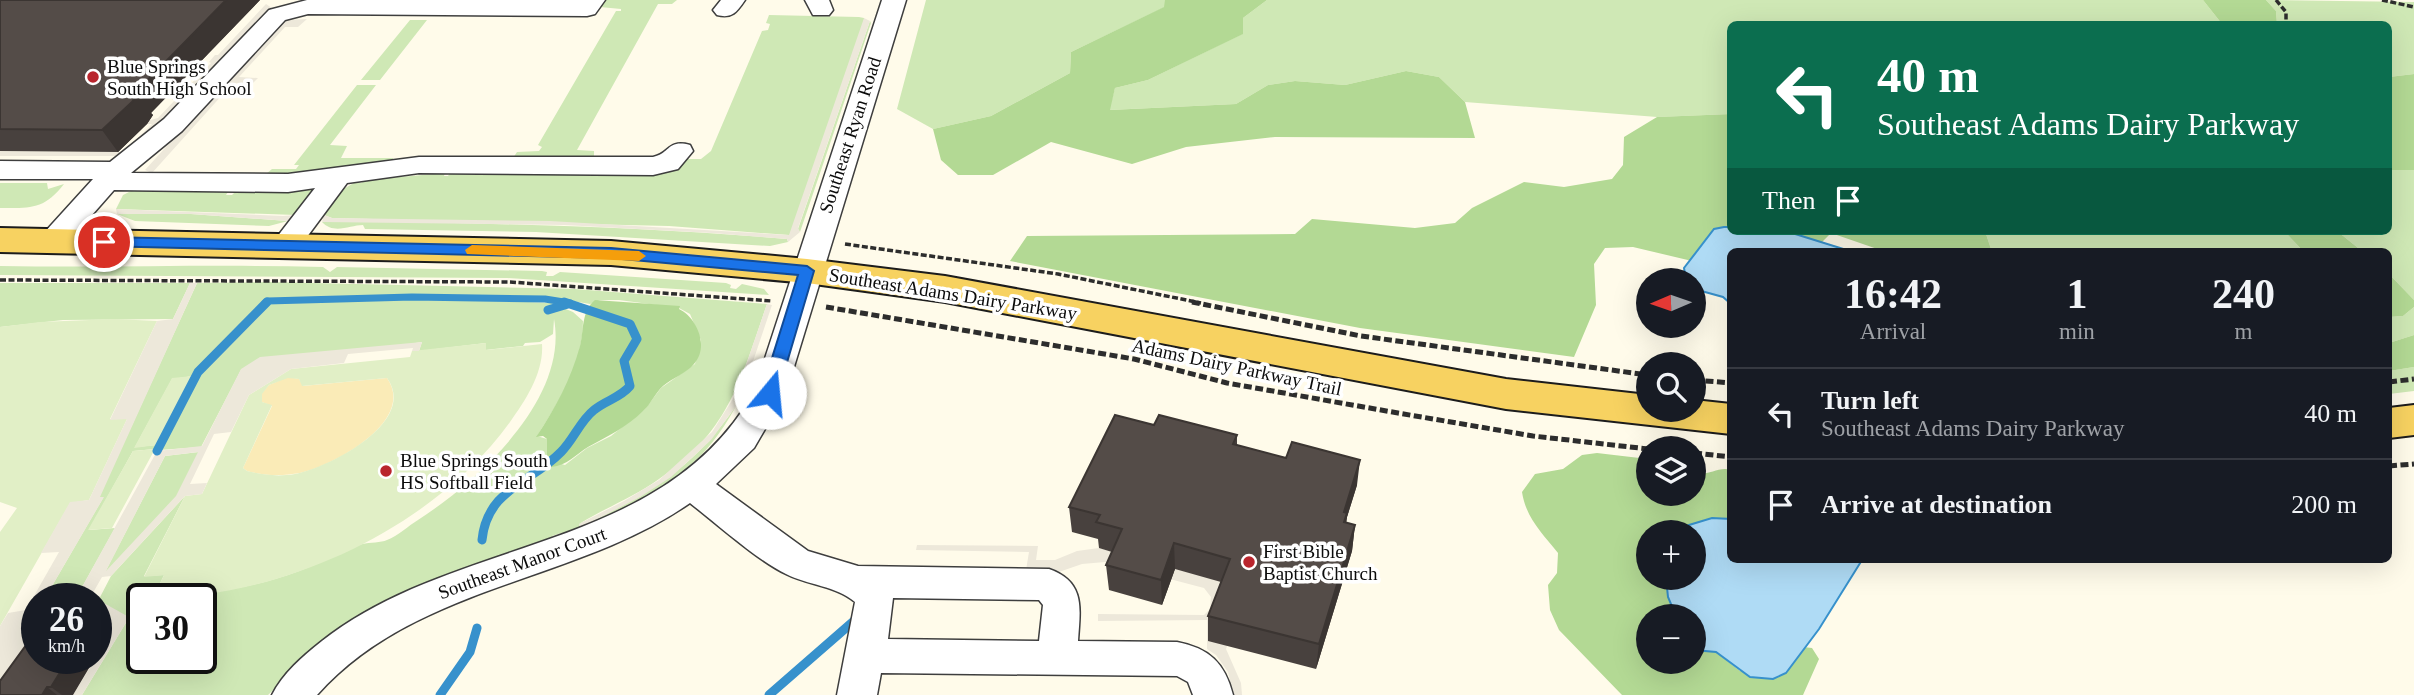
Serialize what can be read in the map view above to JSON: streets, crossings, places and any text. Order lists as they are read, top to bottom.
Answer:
{
  "streets": {
    "main road": ["Southeast Adams Dairy Parkway"],
    "street": ["Southeast Ryan Road", "Southeast Manor Court"],
    "path": ["Adams Dairy Parkway Trail"]
  },
  "crossings": [
    ["Southeast Ryan Road", "Southeast Adams Dairy Parkway"],
    ["Southeast Ryan Road", "Southeast Manor Court"],
    ["Southeast Adams Dairy Parkway", "Southeast Manor Court"]
  ],
  "places": ["Blue Springs South High School", "Blue Springs South HS Softball Field", "First Bible Baptist Church"],
  "north": "left",
  "page": {
    "turn": ["40 m", "Southeast Adams Dairy Parkway"],
    "then": "Then",
    "eta": [
      "16:42",
      "Arrival",
      "1",
      "min",
      "240",
      "m"
    ],
    "map_buttons": ["+", "−"],
    "list": [
      {
        "name": "Turn left",
        "note": "Southeast Adams Dairy Parkway",
        "value": "40 m"
      },
      {
        "name": "Arrive at destination",
        "value": "200 m"
      }
    ],
    "speed": "26 km/h",
    "limit": "30"
  }
}
